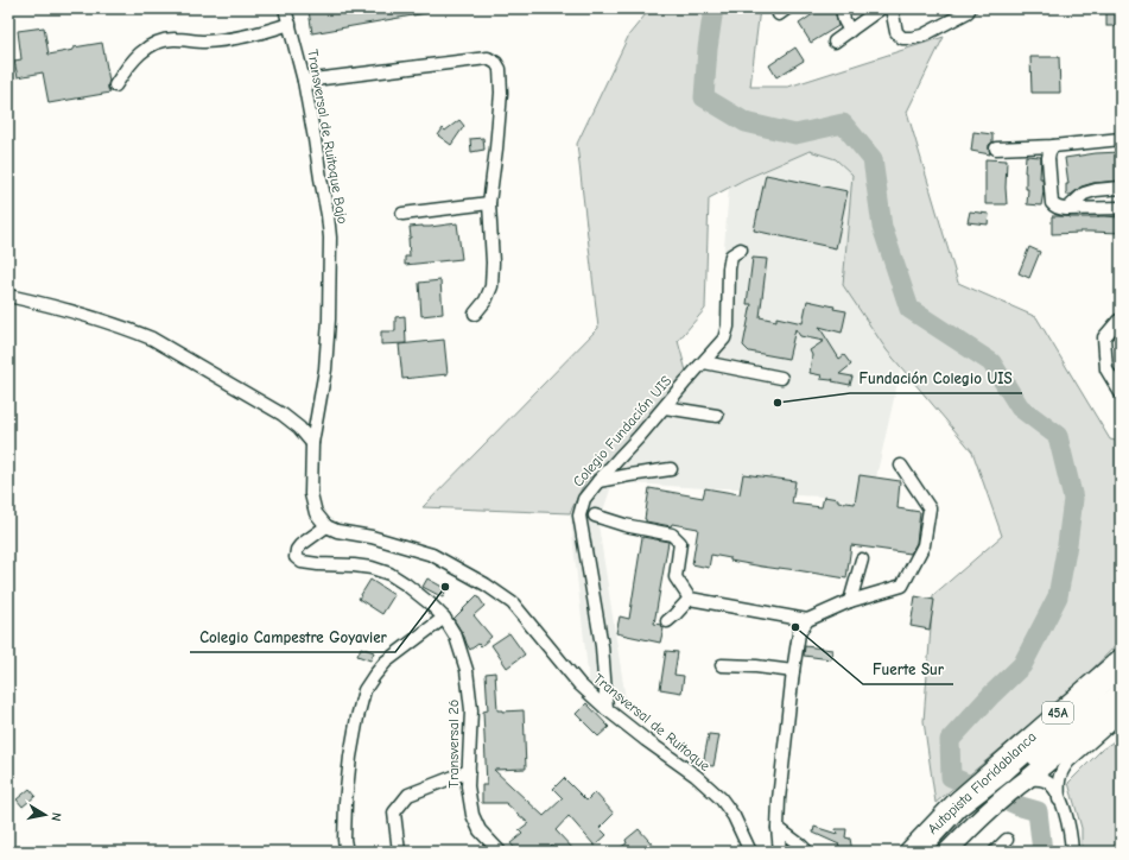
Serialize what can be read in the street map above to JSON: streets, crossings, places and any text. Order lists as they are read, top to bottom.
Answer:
{
  "streets": {
    "highway": ["45A", "Autopista Floridablanca"],
    "street": [
      "Transversal de Ruitoque Bajo",
      "Colegio Fundación UIS",
      "Transversal de Ruitoque",
      "Transversal 26"
    ]
  },
  "crossings": [
    ["Colegio Fundación UIS", "Transversal de Ruitoque"],
    ["Transversal de Ruitoque", "Transversal 26"]
  ],
  "places": ["Fundación Colegio UIS", "Colegio Campestre Goyavier", "Fuerte Sur"],
  "north": "right"
}
